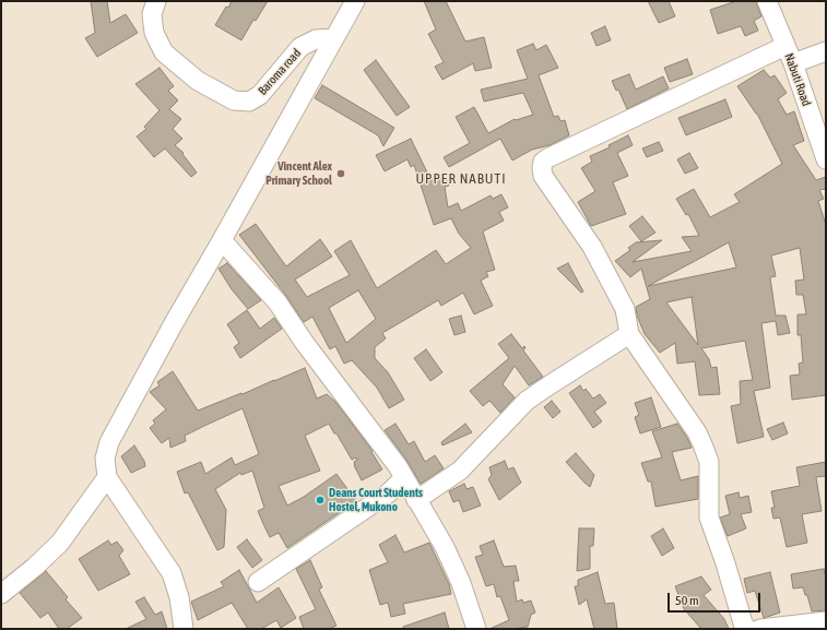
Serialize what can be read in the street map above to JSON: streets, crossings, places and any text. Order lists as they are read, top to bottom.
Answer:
{
  "streets": {
    "street": ["Baroma road", "Nabuti Road"]
  },
  "districts": ["UPPER NABUTI"],
  "places": ["Vincent Alex Primary School", "Deans Court Students Hostel, Mukono"],
  "scale_bar": "50 m"
}
